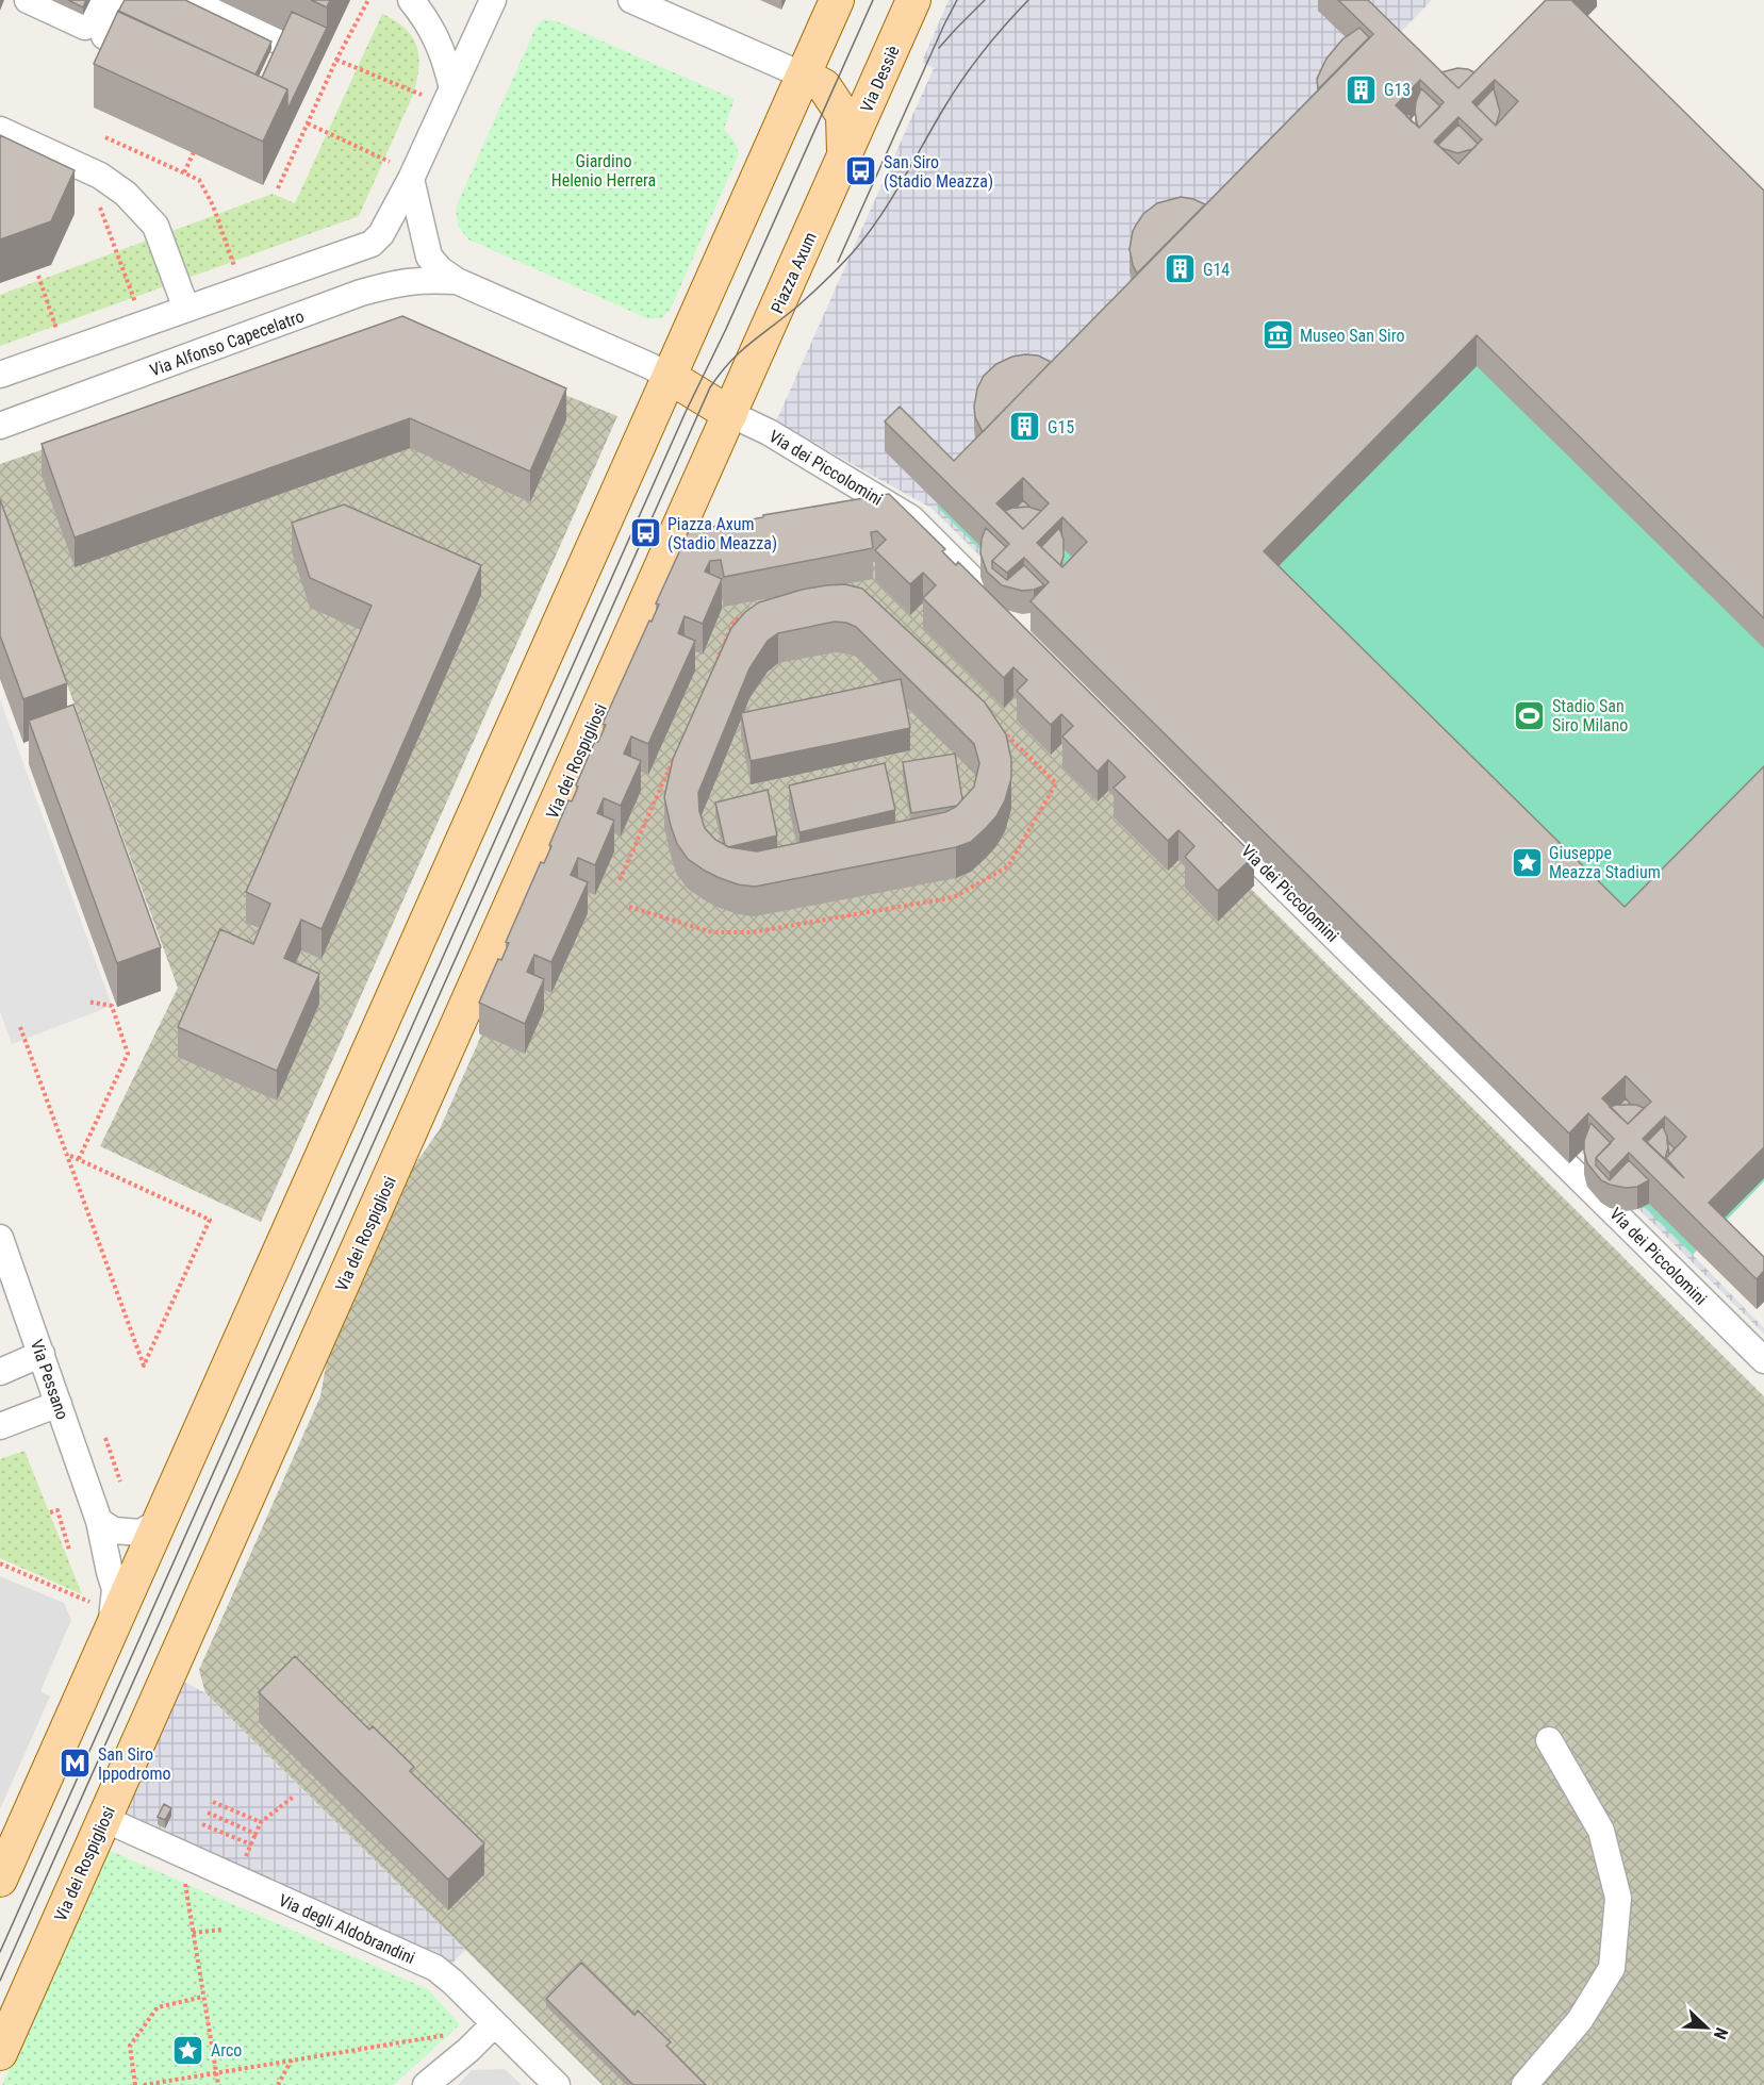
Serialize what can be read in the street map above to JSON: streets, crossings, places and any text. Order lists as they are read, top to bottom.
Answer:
{
  "streets": {
    "main road": ["Via Dessiè", "Piazza Axum", "Via dei Rospigliosi"],
    "street": [
      "Via Alfonso Capecelatro",
      "Via dei Piccolomini",
      "Via Pessano",
      "Via degli Aldobrandini"
    ]
  },
  "crossings": [
    ["Via Dessiè", "Piazza Axum"],
    ["Piazza Axum", "Via dei Piccolomini"],
    ["Piazza Axum", "Via dei Rospigliosi"],
    ["Via dei Piccolomini", "Via dei Rospigliosi"],
    ["Via dei Rospigliosi", "Via degli Aldobrandini"]
  ],
  "parks": ["Giardino Helenio Herrera"],
  "places": {
    "building": ["G13", "G14", "G15"],
    "bus stop": ["San Siro (Stadio Meazza)", "Piazza Axum (Stadio Meazza)"],
    "museum": ["Museo San Siro"],
    "sports": ["Stadio San Siro Milano"],
    "place": ["Giuseppe Meazza Stadium", "Arco"],
    "metro station": ["San Siro Ippodromo"]
  },
  "north": "bottom right"
}
